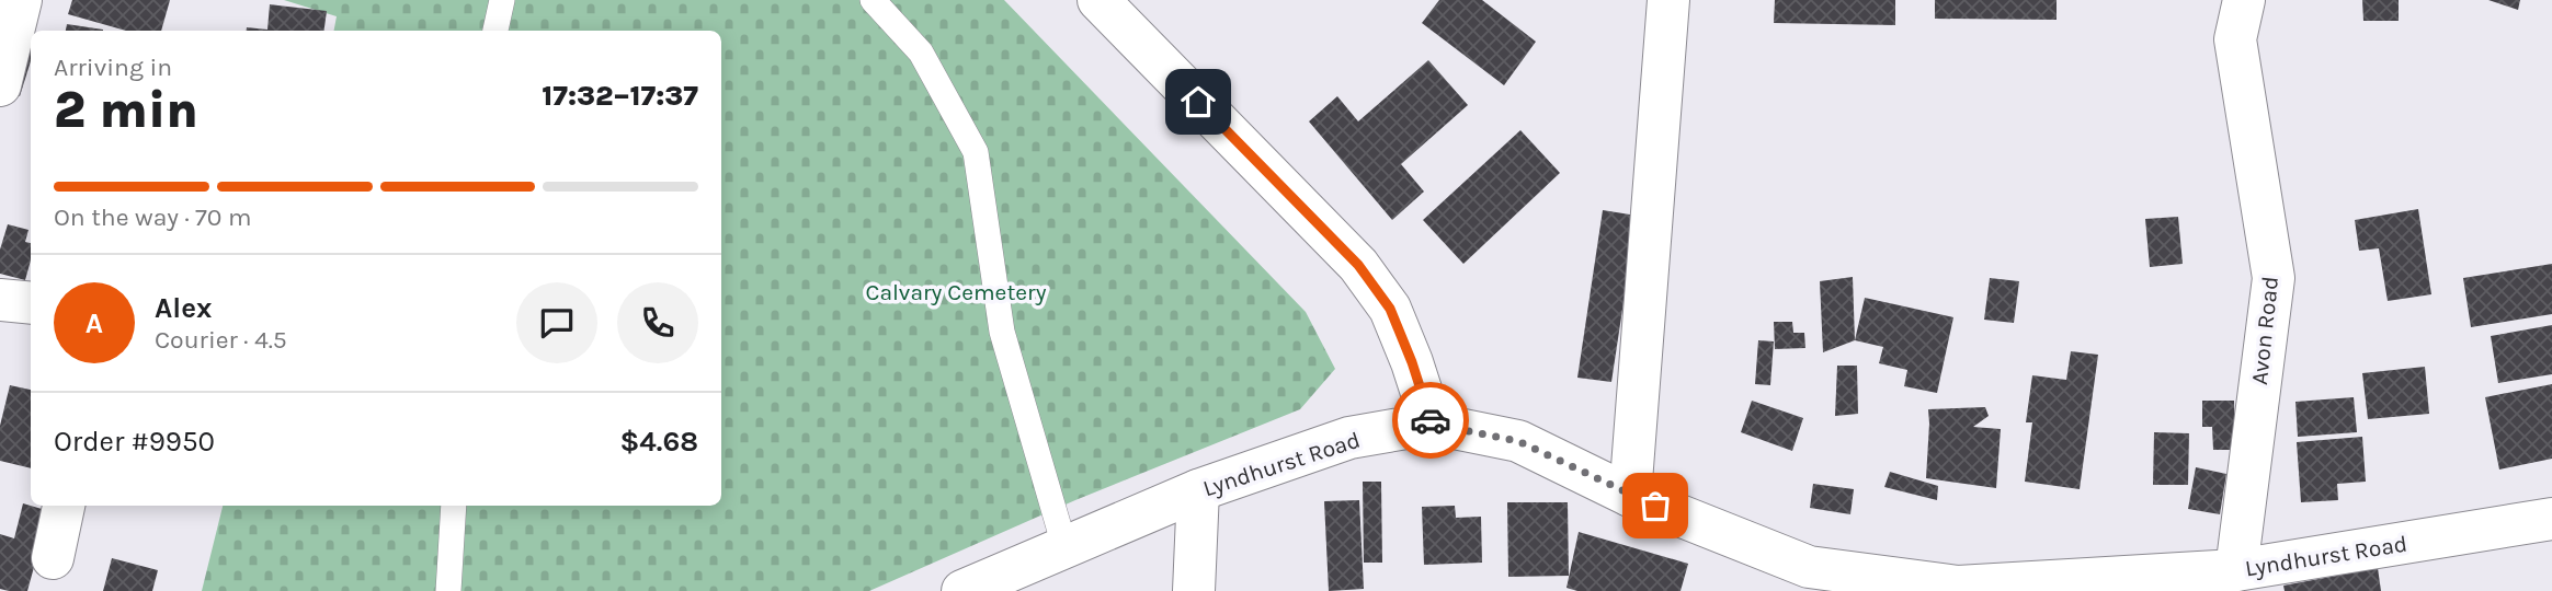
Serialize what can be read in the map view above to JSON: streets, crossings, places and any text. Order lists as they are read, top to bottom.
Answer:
{
  "streets": {
    "street": ["Avon Road", "Lyndhurst Road"]
  },
  "crossings": [
    ["Avon Road", "Lyndhurst Road"]
  ],
  "parks": ["Calvary Cemetery"],
  "page": {
    "heading": ["2 min", "Arriving in", "17:32–17:37"],
    "panel": [
      "Alex",
      "Courier · 4.5",
      "Order #9950",
      "$4.68"
    ],
    "bar": "On the way · 70 m",
    "round": "A"
  }
}
